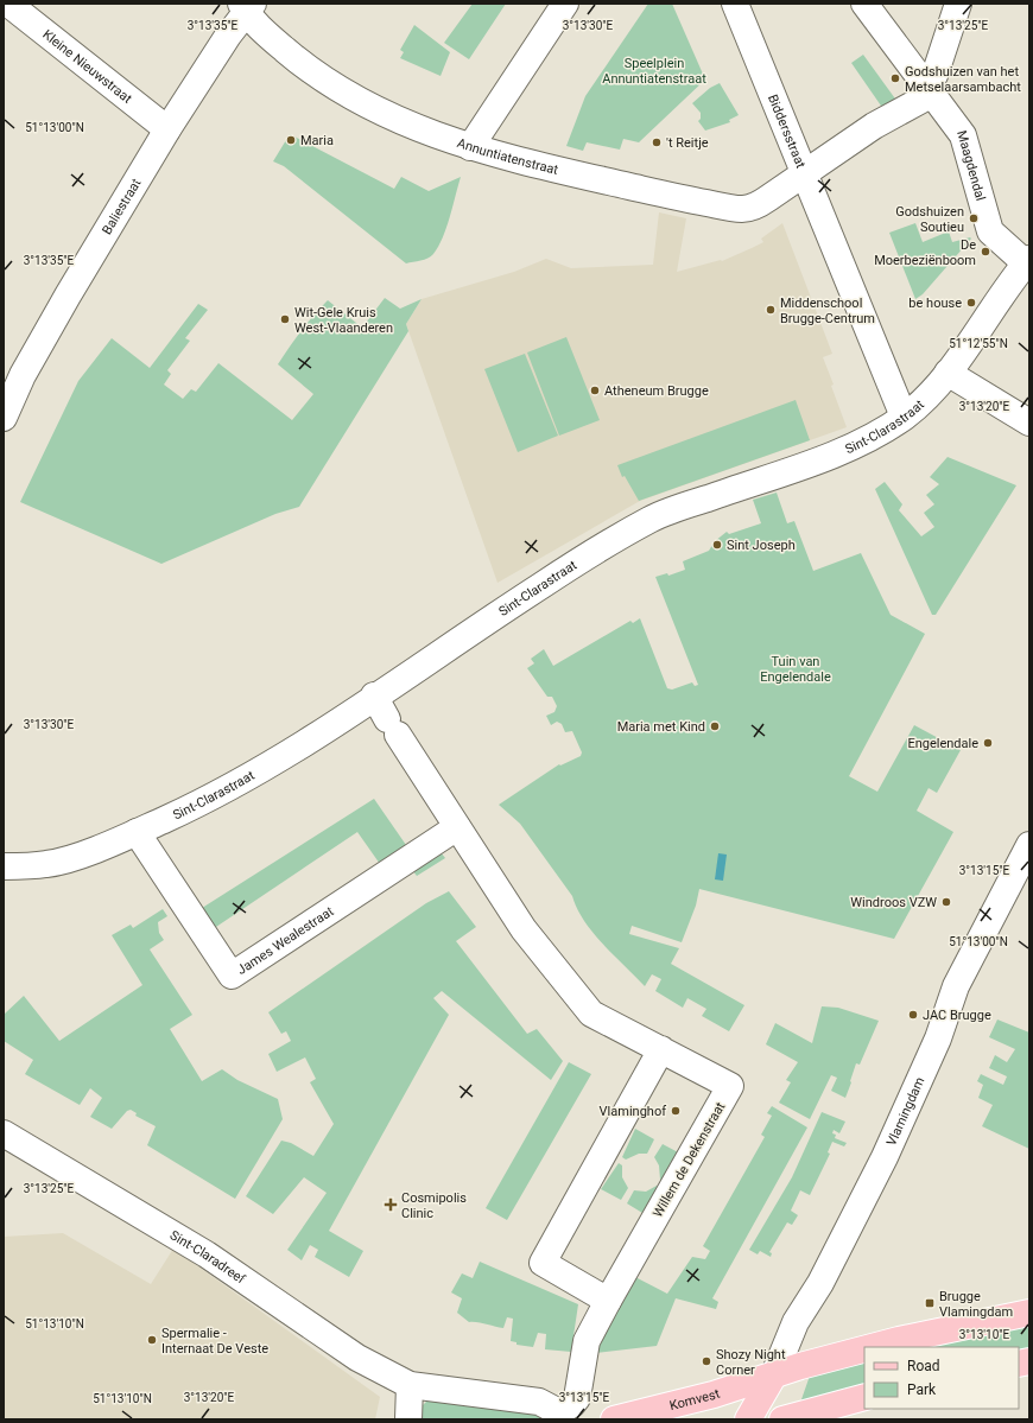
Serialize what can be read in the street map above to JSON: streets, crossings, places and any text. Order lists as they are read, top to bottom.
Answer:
{
  "streets": {
    "main road": ["Komvest"],
    "street": [
      "Kleine Nieuwstraat",
      "Biddersstraat",
      "Annuntiatenstraat",
      "Maagdendal",
      "Baliestraat",
      "Sint-Clarastraat",
      "James Wealestraat",
      "Vlamingdam",
      "Willem de Dekenstraat",
      "Sint-Claradreef"
    ]
  },
  "crossings": [
    ["Kleine Nieuwstraat", "Baliestraat"],
    ["Biddersstraat", "Annuntiatenstraat"],
    ["Biddersstraat", "Sint-Clarastraat"],
    ["Annuntiatenstraat", "Maagdendal"],
    ["Annuntiatenstraat", "Baliestraat"],
    ["Maagdendal", "Sint-Clarastraat"],
    ["Sint-Clarastraat", "James Wealestraat"],
    ["James Wealestraat", "Willem de Dekenstraat"],
    ["Vlamingdam", "Komvest"],
    ["Willem de Dekenstraat", "Sint-Claradreef"]
  ],
  "parks": ["Speelplein Annuntiatenstraat", "Tuin van Engelendale"],
  "places": {
    "other": [
      "Godshuizen van het Metselaarsambacht",
      "Maria",
      "'t Reitje",
      "Godshuizen Soutieu",
      "De Moerbeziënboom",
      "be house",
      "Middenschool Brugge-Centrum",
      "Wit-Gele Kruis West-Vlaanderen",
      "Atheneum Brugge",
      "Sint Joseph",
      "Maria met Kind",
      "Engelendale",
      "Windroos VZW",
      "JAC Brugge",
      "Vlaminghof",
      "Spermalie - Internaat De Veste",
      "Shozy Night Corner"
    ],
    "health": ["Cosmipolis Clinic"],
    "transit": ["Brugge Vlamingdam"]
  },
  "legend": ["Road", "Park"],
  "coordinates": [
    "3°13'35\"E",
    "3°13'30\"E",
    "3°13'25\"E",
    "51°13'00\"N",
    "51°12'55\"N",
    "3°13'20\"E",
    "3°13'15\"E",
    "51°13'10\"N",
    "3°13'10\"E"
  ]
}
